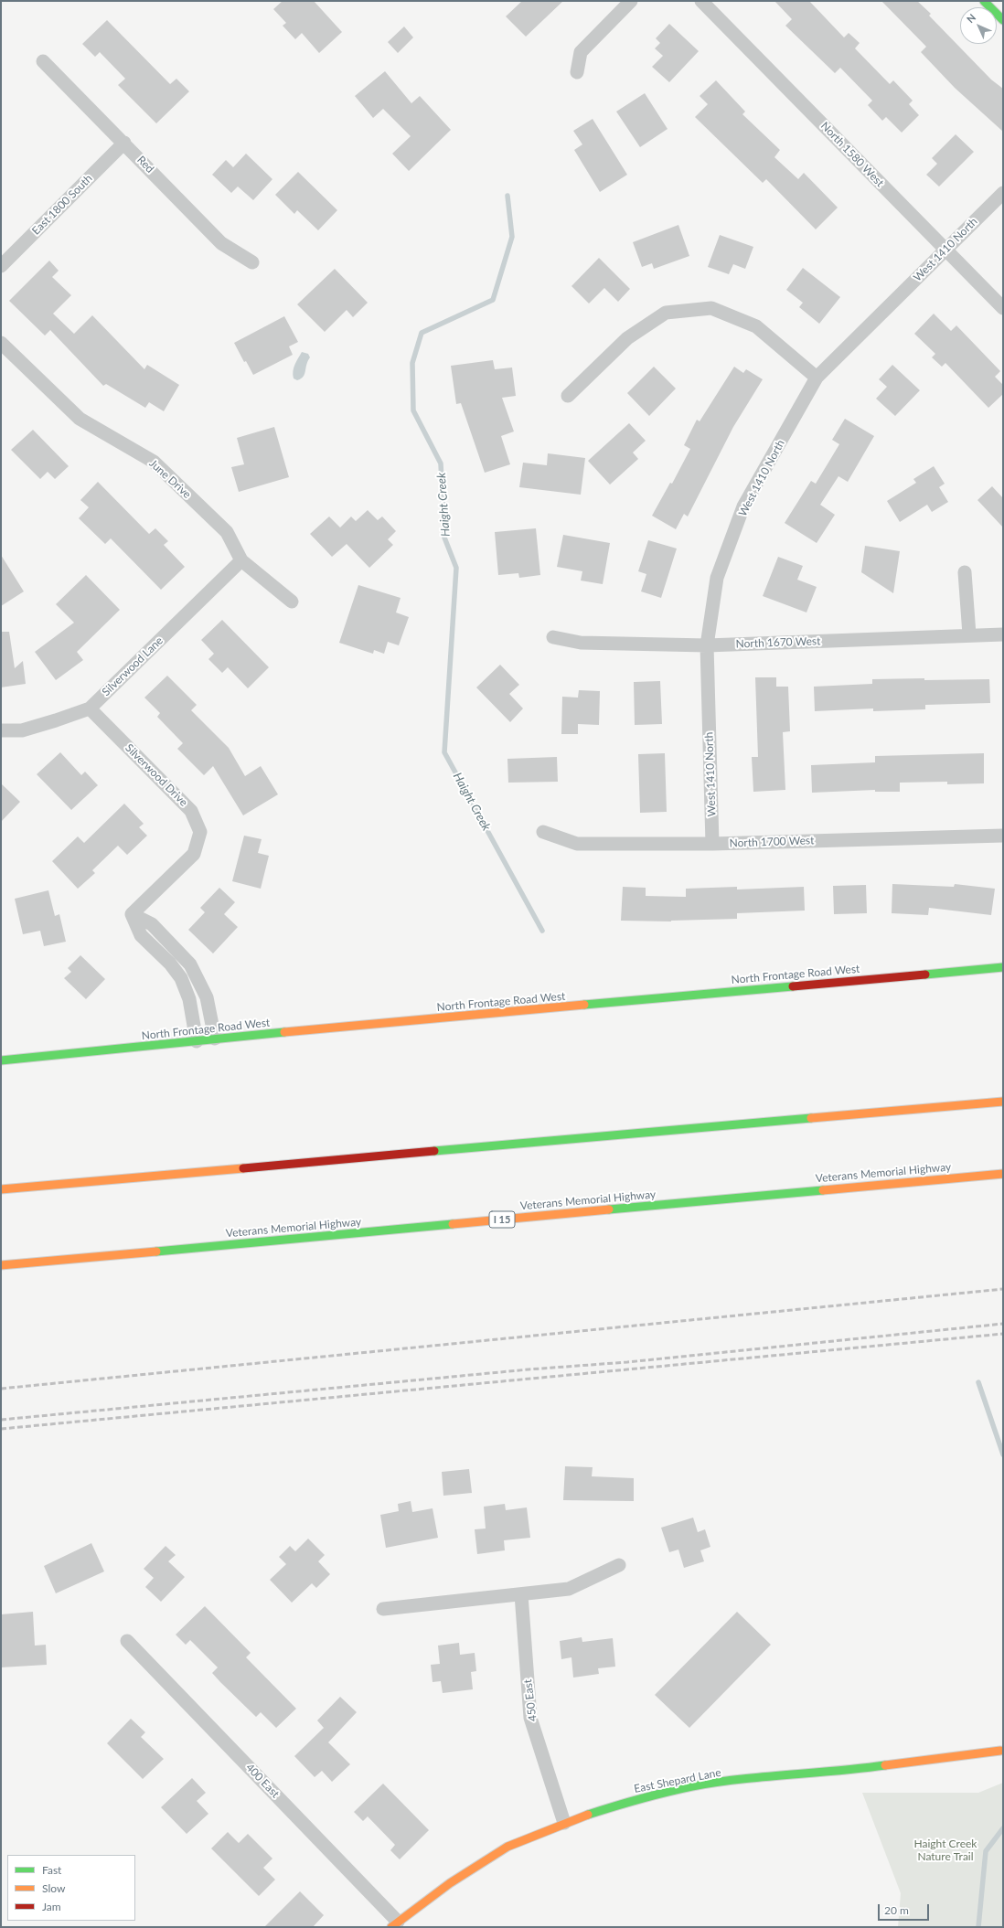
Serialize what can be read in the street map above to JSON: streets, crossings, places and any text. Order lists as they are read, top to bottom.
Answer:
{
  "streets": {
    "main road": [
      "North Frontage Road West",
      "Veterans Memorial Highway",
      "I 15",
      "East Shepard Lane"
    ],
    "street": [
      "North 1580 West",
      "Red",
      "East 1800 South",
      "West 1410 North",
      "June Drive",
      "North 1670 West",
      "Silverwood Lane",
      "Silverwood Drive",
      "North 1700 West",
      "450 East",
      "400 East"
    ]
  },
  "crossings": [
    ["North 1580 West", "West 1410 North"],
    ["Red", "East 1800 South"],
    ["West 1410 North", "North 1670 West"],
    ["West 1410 North", "North 1700 West"],
    ["June Drive", "Silverwood Lane"],
    ["Silverwood Lane", "Silverwood Drive"],
    ["450 East", "East Shepard Lane"],
    ["400 East", "East Shepard Lane"]
  ],
  "water": ["Haight Creek"],
  "parks": ["Haight Creek Nature Trail"],
  "legend": ["Fast", "Slow", "Jam"],
  "scale_bar": "20 m",
  "north": "top left"
}
